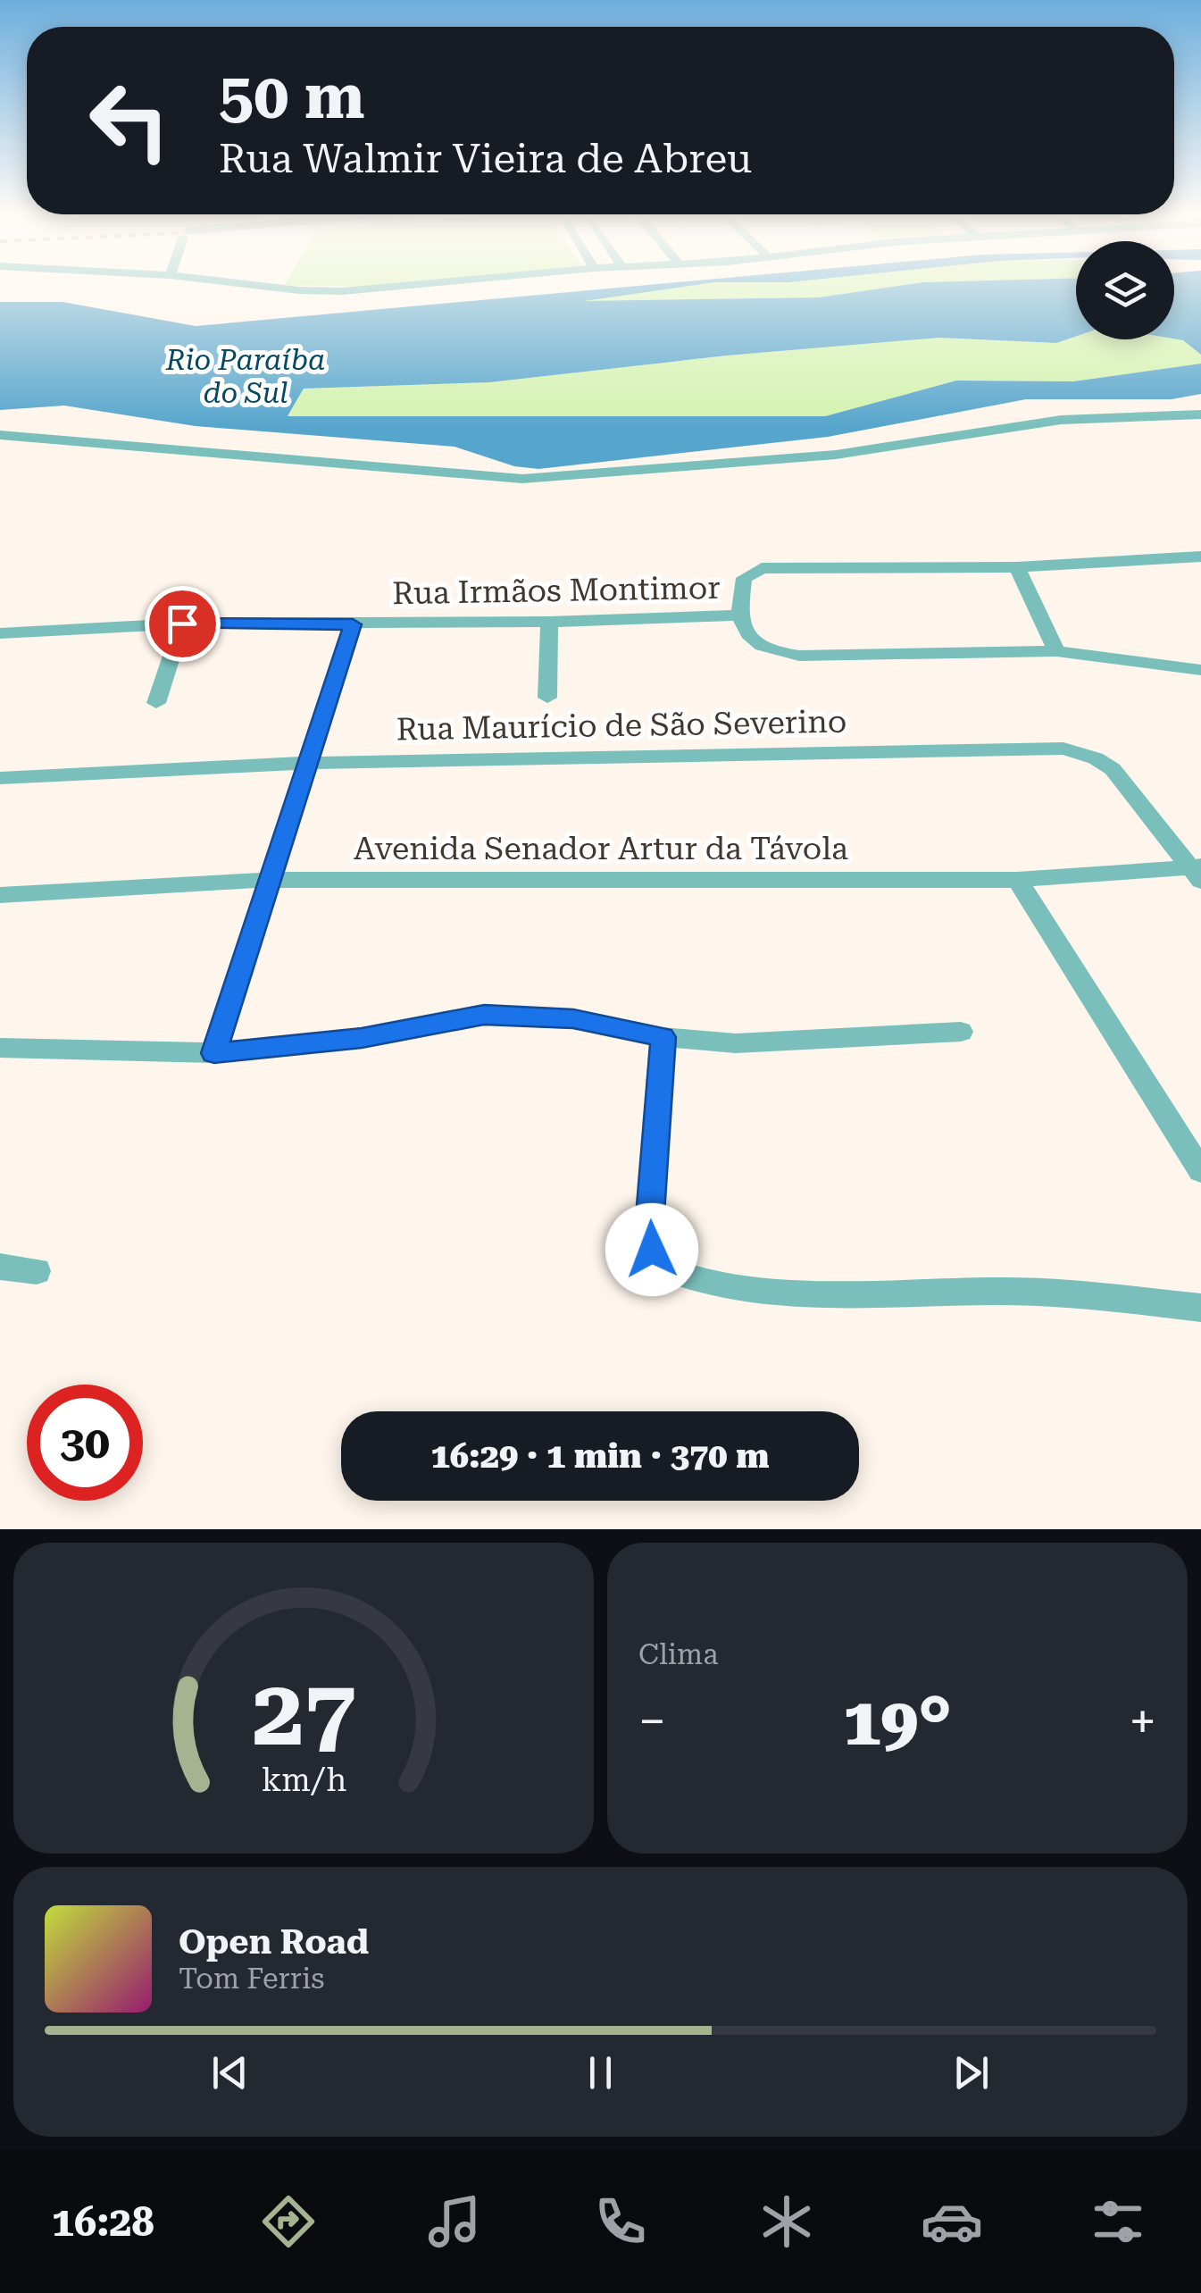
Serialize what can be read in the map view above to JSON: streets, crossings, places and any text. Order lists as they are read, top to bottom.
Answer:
{
  "streets": {
    "street": ["Rua Irmãos Montimor", "Rua Maurício de São Severino", "Avenida Senador Artur da Távola"]
  },
  "crossings": [
    ["Rua Maurício de São Severino", "Avenida Senador Artur da Távola"]
  ],
  "water": ["Rio Paraíba do Sul"],
  "page": {
    "turn": ["50 m", "Rua Walmir Vieira de Abreu"],
    "limit": "30",
    "trip": "16:29 · 1 min · 370 m",
    "tile": "Clima",
    "heat": ["−", "19°", "+"],
    "song": ["Open Road", "Tom Ferris"],
    "tabs": "16:28",
    "gauge": ["27", "km/h"]
  }
}
